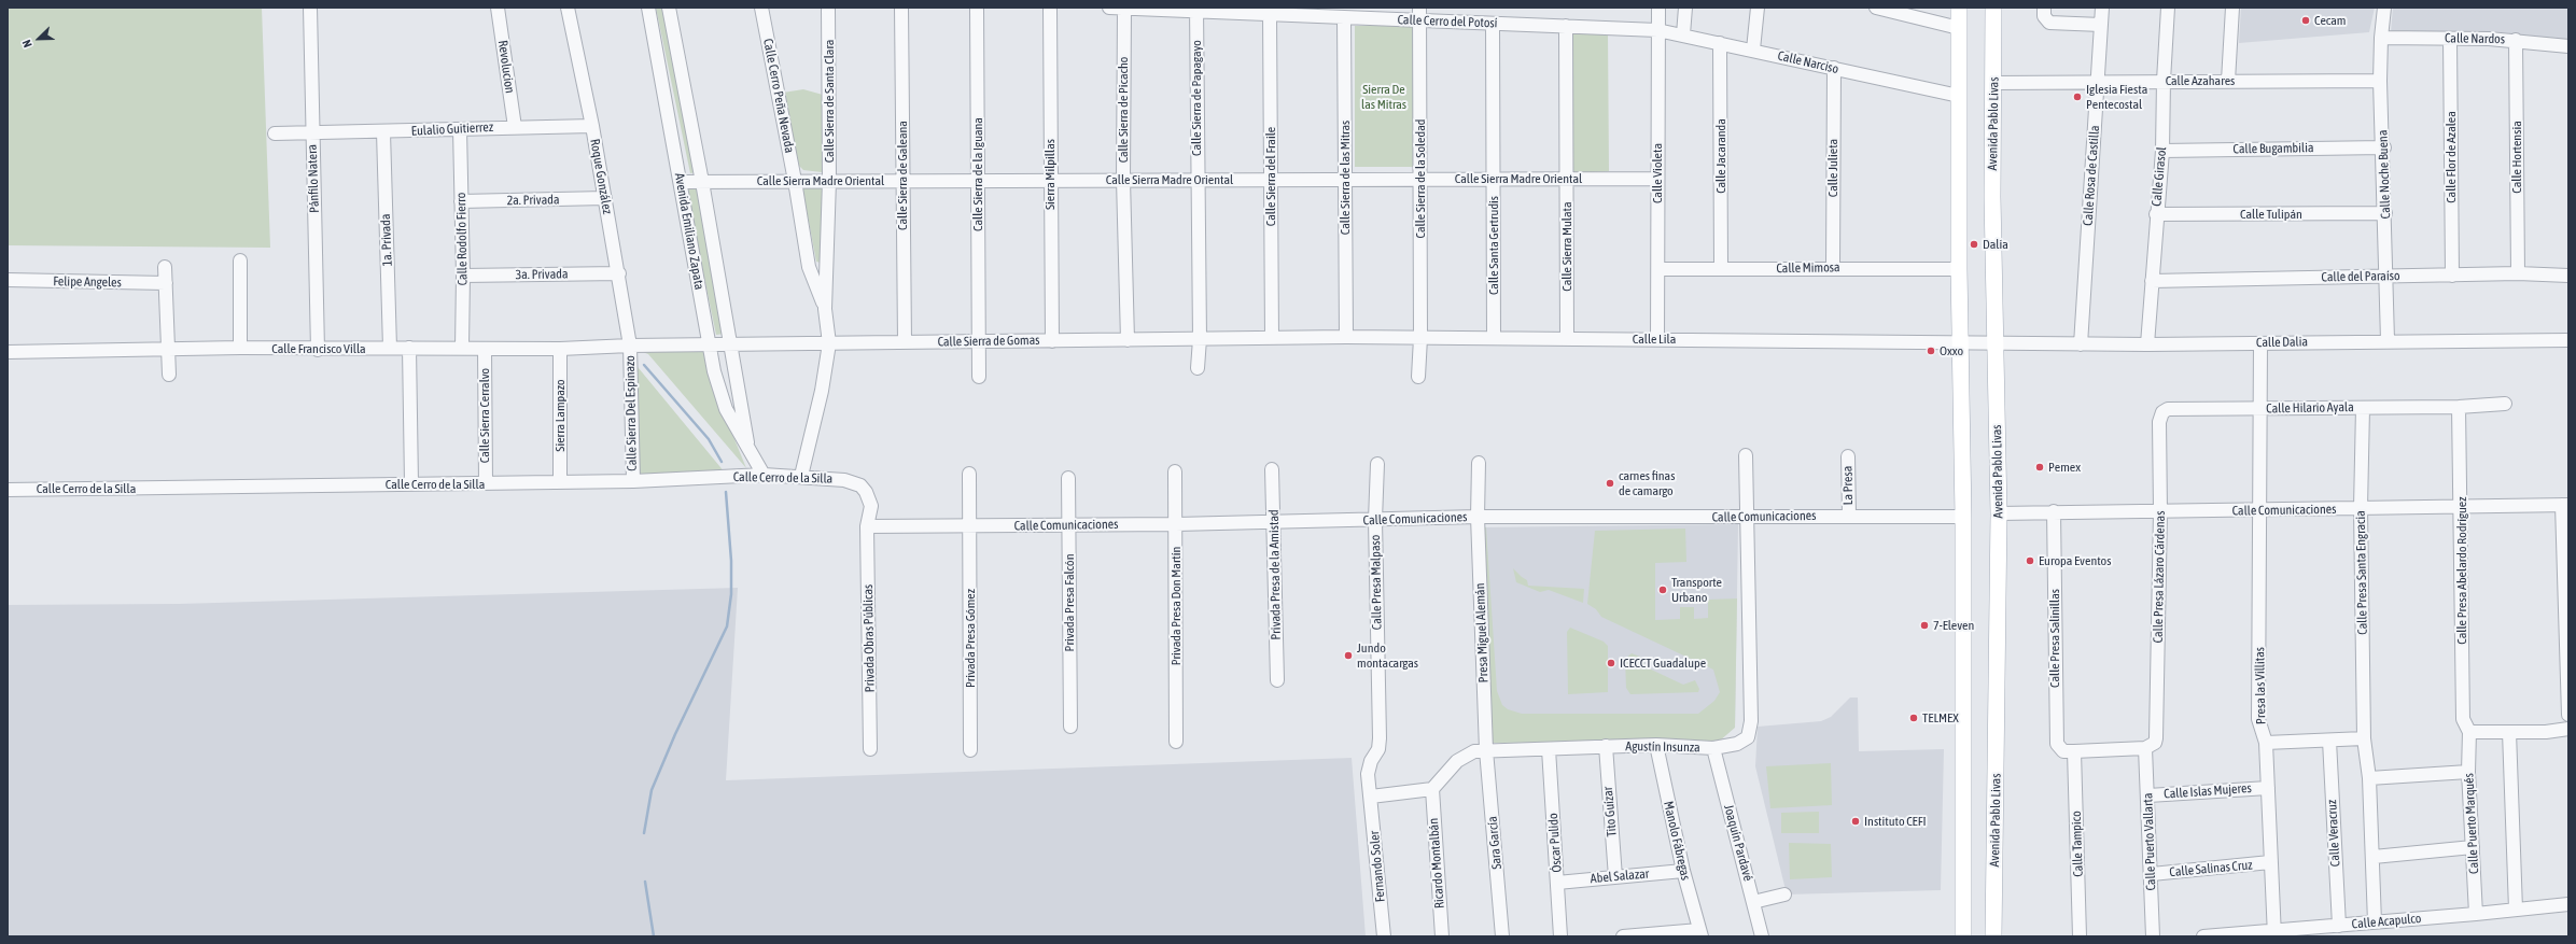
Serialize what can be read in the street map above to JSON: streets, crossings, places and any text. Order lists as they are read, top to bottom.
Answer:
{
  "streets": {
    "main road": ["Avenida Pablo Livas"],
    "street": [
      "Calle Cerro del Potosí",
      "Calle Nardos",
      "Calle Narciso",
      "Revolucion",
      "Calle Azahares",
      "Calle Cerro Peña Nevada",
      "Calle Sierra de Papagayo",
      "Calle Sierra de Santa Clara",
      "Calle Sierra de Picacho",
      "Eulalio Guitierrez",
      "Calle Bugambilia",
      "Calle Jacaranda",
      "Calle Flor de Azalea",
      "Calle Hortensia",
      "Calle Julieta",
      "Calle Violeta",
      "Calle Sierra de la Iguana",
      "Sierra Milpillas",
      "Calle Noche Buena",
      "Calle Sierra de Galeana",
      "Calle Rosa de Castilla",
      "Roque González",
      "Calle Sierra del Fraile",
      "Calle Girasol",
      "Calle Sierra de las Mitras",
      "Pánfilo Natera",
      "Calle Sierra de la Soledad",
      "Calle Sierra Madre Oriental",
      "2a. Privada",
      "Calle Tulipán",
      "Avenida Emiliano Zapata",
      "Calle Rodolfo Fierro",
      "1a. Privada",
      "Calle Santa Gertrudis",
      "Calle Sierra Mulata",
      "Calle Mimosa",
      "3a. Privada",
      "Calle del Paraíso",
      "Felipe Angeles",
      "Calle Lila",
      "Calle Sierra de Gomas",
      "Calle Dalia",
      "Calle Francisco Villa",
      "Calle Hilario Ayala",
      "Calle Sierra Del Espinazo",
      "Calle Sierra Cerralvo",
      "Sierra Lampazo",
      "Calle Cerro de la Silla",
      "La Presa",
      "Calle Comunicaciones",
      "Calle Presa Abelardo Rodríguez",
      "Calle Presa Santa Engracia",
      "Privada Presa de la Amistad",
      "Calle Presa Lázaro Cárdenas",
      "Calle Presa Malpaso",
      "Privada Presa Falcón",
      "Privada Presa Don Martín",
      "Presa Miguel Alemán",
      "Privada Obras Públicas",
      "Privada Presa Gómez",
      "Calle Presa Salinillas",
      "Presa las Villitas",
      "Agustín Insunza",
      "Calle Islas Mujeres",
      "Tito Guízar",
      "Calle Puerto Marqués",
      "Calle Veracruz",
      "Manolo Fábregas",
      "Calle Puerto Vallarta",
      "Sara García",
      "Óscar Pulido",
      "Joaquín Pardavé",
      "Calle Tampico",
      "Ricardo Montalbán",
      "Fernando Soler",
      "Calle Salinas Cruz",
      "Abel Salazar",
      "Calle Acapulco"
    ]
  },
  "crossings": [
    ["Calle Cerro del Potosí", "Calle Narciso"],
    ["Calle Cerro del Potosí", "Calle Sierra de Papagayo"],
    ["Calle Cerro del Potosí", "Calle Sierra de Picacho"],
    ["Calle Cerro del Potosí", "Calle Violeta"],
    ["Calle Cerro del Potosí", "Calle Sierra del Fraile"],
    ["Calle Cerro del Potosí", "Calle Sierra de las Mitras"],
    ["Calle Cerro del Potosí", "Calle Sierra de la Soledad"],
    ["Calle Cerro del Potosí", "Calle Santa Gertrudis"],
    ["Calle Cerro del Potosí", "Calle Sierra Mulata"],
    ["Calle Nardos", "Calle Flor de Azalea"],
    ["Calle Nardos", "Calle Hortensia"],
    ["Calle Nardos", "Calle Noche Buena"],
    ["Calle Narciso", "Calle Jacaranda"],
    ["Calle Narciso", "Calle Julieta"],
    ["Calle Narciso", "Calle Violeta"],
    ["Revolucion", "Eulalio Guitierrez"],
    ["Calle Azahares", "Avenida Pablo Livas"],
    ["Calle Azahares", "Calle Noche Buena"],
    ["Calle Azahares", "Calle Rosa de Castilla"],
    ["Calle Azahares", "Calle Girasol"],
    ["Calle Cerro Peña Nevada", "Calle Sierra de Santa Clara"],
    ["Calle Cerro Peña Nevada", "Calle Sierra Madre Oriental"],
    ["Calle Sierra de Papagayo", "Calle Sierra Madre Oriental"],
    ["Calle Sierra de Papagayo", "Calle Sierra de Gomas"],
    ["Calle Sierra de Santa Clara", "Calle Sierra Madre Oriental"],
    ["Calle Sierra de Santa Clara", "Calle Sierra de Gomas"],
    ["Calle Sierra de Santa Clara", "Calle Cerro de la Silla"],
    ["Calle Sierra de Picacho", "Calle Sierra Madre Oriental"],
    ["Calle Sierra de Picacho", "Calle Sierra de Gomas"],
    ["Avenida Pablo Livas", "Calle Lila"],
    ["Avenida Pablo Livas", "Calle Dalia"],
    ["Avenida Pablo Livas", "Calle Comunicaciones"],
    ["Eulalio Guitierrez", "Roque González"],
    ["Eulalio Guitierrez", "Pánfilo Natera"],
    ["Eulalio Guitierrez", "Calle Rodolfo Fierro"],
    ["Eulalio Guitierrez", "1a. Privada"],
    ["Calle Bugambilia", "Calle Noche Buena"],
    ["Calle Bugambilia", "Calle Girasol"],
    ["Calle Jacaranda", "Calle Mimosa"],
    ["Calle Flor de Azalea", "Calle del Paraíso"],
    ["Calle Hortensia", "Calle del Paraíso"],
    ["Calle Julieta", "Calle Mimosa"],
    ["Calle Violeta", "Calle Sierra Madre Oriental"],
    ["Calle Violeta", "Calle Mimosa"],
    ["Calle Violeta", "Calle Lila"],
    ["Calle Sierra de la Iguana", "Calle Sierra Madre Oriental"],
    ["Calle Sierra de la Iguana", "Calle Sierra de Gomas"],
    ["Sierra Milpillas", "Calle Sierra Madre Oriental"],
    ["Sierra Milpillas", "Calle Sierra de Gomas"],
    ["Calle Noche Buena", "Calle Tulipán"],
    ["Calle Noche Buena", "Calle del Paraíso"],
    ["Calle Noche Buena", "Calle Dalia"],
    ["Calle Sierra de Galeana", "Calle Sierra Madre Oriental"],
    ["Calle Sierra de Galeana", "Calle Sierra de Gomas"],
    ["Calle Rosa de Castilla", "Calle Dalia"],
    ["Roque González", "2a. Privada"],
    ["Roque González", "3a. Privada"],
    ["Roque González", "Calle Sierra de Gomas"],
    ["Roque González", "Calle Francisco Villa"],
    ["Roque González", "Calle Sierra Del Espinazo"],
    ["Calle Sierra del Fraile", "Calle Sierra Madre Oriental"],
    ["Calle Sierra del Fraile", "Calle Sierra de Gomas"],
    ["Calle Girasol", "Calle Tulipán"],
    ["Calle Girasol", "Calle del Paraíso"],
    ["Calle Girasol", "Calle Dalia"],
    ["Calle Sierra de las Mitras", "Calle Sierra Madre Oriental"],
    ["Calle Sierra de las Mitras", "Calle Lila"],
    ["Calle Sierra de las Mitras", "Calle Sierra de Gomas"],
    ["Pánfilo Natera", "Calle Francisco Villa"],
    ["Calle Sierra de la Soledad", "Calle Sierra Madre Oriental"],
    ["Calle Sierra de la Soledad", "Calle Lila"],
    ["Calle Sierra Madre Oriental", "Avenida Emiliano Zapata"],
    ["Calle Sierra Madre Oriental", "Calle Santa Gertrudis"],
    ["Calle Sierra Madre Oriental", "Calle Sierra Mulata"],
    ["2a. Privada", "Calle Rodolfo Fierro"],
    ["Avenida Emiliano Zapata", "Calle Sierra de Gomas"],
    ["Avenida Emiliano Zapata", "Calle Cerro de la Silla"],
    ["Calle Rodolfo Fierro", "3a. Privada"],
    ["Calle Rodolfo Fierro", "Calle Francisco Villa"],
    ["1a. Privada", "Calle Francisco Villa"],
    ["Calle Santa Gertrudis", "Calle Lila"],
    ["Calle Sierra Mulata", "Calle Lila"],
    ["Calle Lila", "Calle Sierra de Gomas"],
    ["Calle Lila", "Calle Dalia"],
    ["Calle Sierra de Gomas", "Calle Francisco Villa"],
    ["Calle Sierra de Gomas", "Calle Sierra Del Espinazo"],
    ["Calle Dalia", "Presa las Villitas"],
    ["Calle Francisco Villa", "Calle Sierra Del Espinazo"],
    ["Calle Francisco Villa", "Calle Sierra Cerralvo"],
    ["Calle Francisco Villa", "Sierra Lampazo"],
    ["Calle Hilario Ayala", "Calle Presa Abelardo Rodríguez"],
    ["Calle Hilario Ayala", "Calle Presa Santa Engracia"],
    ["Calle Hilario Ayala", "Calle Presa Lázaro Cárdenas"],
    ["Calle Hilario Ayala", "Presa las Villitas"],
    ["Calle Sierra Del Espinazo", "Calle Cerro de la Silla"],
    ["Calle Sierra Cerralvo", "Calle Cerro de la Silla"],
    ["Sierra Lampazo", "Calle Cerro de la Silla"],
    ["Calle Cerro de la Silla", "Privada Obras Públicas"],
    ["La Presa", "Calle Comunicaciones"],
    ["Calle Comunicaciones", "Calle Presa Abelardo Rodríguez"],
    ["Calle Comunicaciones", "Calle Presa Santa Engracia"],
    ["Calle Comunicaciones", "Privada Presa de la Amistad"],
    ["Calle Comunicaciones", "Calle Presa Lázaro Cárdenas"],
    ["Calle Comunicaciones", "Calle Presa Malpaso"],
    ["Calle Comunicaciones", "Privada Presa Falcón"],
    ["Calle Comunicaciones", "Privada Presa Don Martín"],
    ["Calle Comunicaciones", "Presa Miguel Alemán"],
    ["Calle Comunicaciones", "Privada Obras Públicas"],
    ["Calle Comunicaciones", "Privada Presa Gómez"],
    ["Calle Comunicaciones", "Calle Presa Salinillas"],
    ["Calle Comunicaciones", "Presa las Villitas"],
    ["Calle Comunicaciones", "Agustín Insunza"],
    ["Calle Presa Abelardo Rodríguez", "Calle Puerto Marqués"],
    ["Calle Presa Lázaro Cárdenas", "Calle Puerto Vallarta"],
    ["Calle Presa Malpaso", "Fernando Soler"],
    ["Presa Miguel Alemán", "Agustín Insunza"],
    ["Presa Miguel Alemán", "Sara García"],
    ["Calle Presa Salinillas", "Calle Tampico"],
    ["Presa las Villitas", "Calle Islas Mujeres"],
    ["Presa las Villitas", "Calle Salinas Cruz"],
    ["Presa las Villitas", "Calle Acapulco"],
    ["Agustín Insunza", "Tito Guízar"],
    ["Agustín Insunza", "Manolo Fábregas"],
    ["Agustín Insunza", "Sara García"],
    ["Agustín Insunza", "Óscar Pulido"],
    ["Agustín Insunza", "Joaquín Pardavé"],
    ["Agustín Insunza", "Ricardo Montalbán"],
    ["Calle Islas Mujeres", "Calle Puerto Vallarta"],
    ["Tito Guízar", "Abel Salazar"],
    ["Calle Puerto Marqués", "Calle Acapulco"],
    ["Calle Veracruz", "Calle Acapulco"],
    ["Manolo Fábregas", "Abel Salazar"],
    ["Calle Puerto Vallarta", "Calle Salinas Cruz"],
    ["Óscar Pulido", "Abel Salazar"]
  ],
  "parks": ["Sierra De las Mitras"],
  "places": [
    "Cecam",
    "Iglesia Fiesta Pentecostal",
    "Dalia",
    "Oxxo",
    "Pemex",
    "carnes finas de camargo",
    "Europa Eventos",
    "Transporte Urbano",
    "7-Eleven",
    "Jundo montacargas",
    "ICECCT Guadalupe",
    "TELMEX",
    "Instituto CEFI"
  ],
  "north": "bottom left"
}
